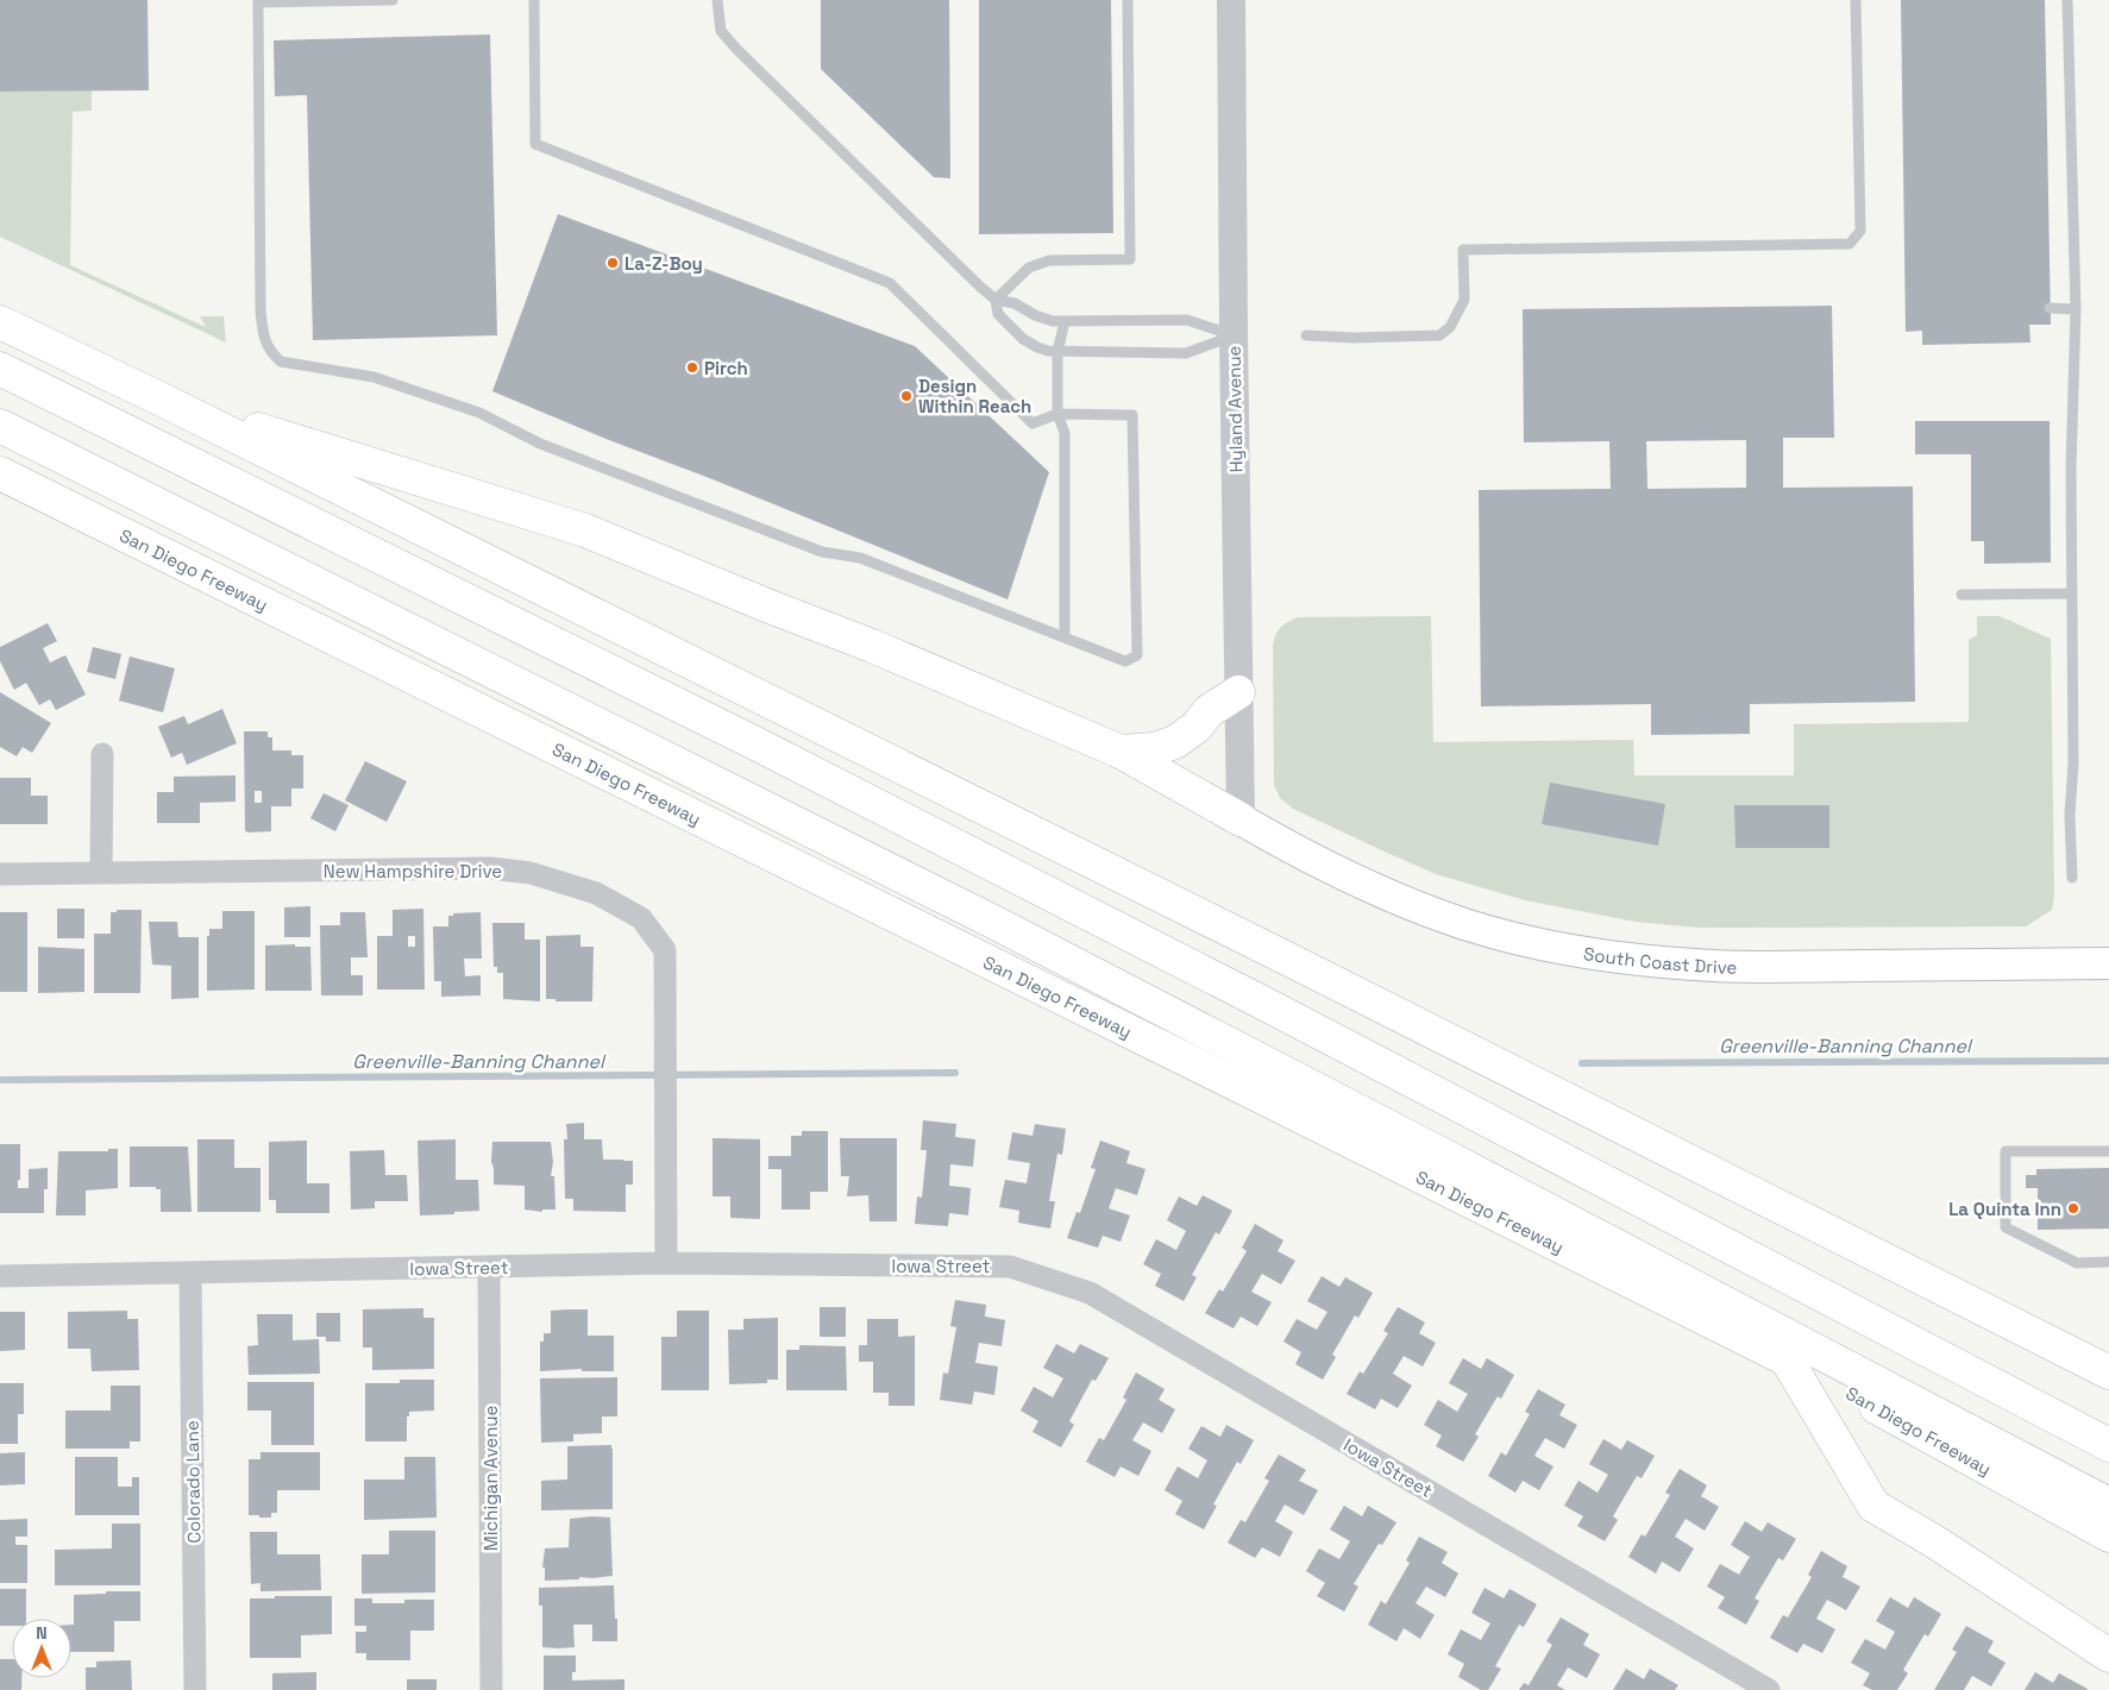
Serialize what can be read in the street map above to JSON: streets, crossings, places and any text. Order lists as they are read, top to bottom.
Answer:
{
  "streets": {
    "highway": ["San Diego Freeway"],
    "main road": ["South Coast Drive"],
    "street": [
      "Hyland Avenue",
      "New Hampshire Drive",
      "Iowa Street",
      "Michigan Avenue",
      "Colorado Lane"
    ]
  },
  "crossings": [
    ["Hyland Avenue", "South Coast Drive"],
    ["New Hampshire Drive", "Iowa Street"],
    ["Iowa Street", "Michigan Avenue"],
    ["Iowa Street", "Colorado Lane"]
  ],
  "water": ["Greenville-Banning Channel"],
  "places": [
    "La-Z-Boy",
    "Pirch",
    "Design Within Reach",
    "La Quinta Inn"
  ],
  "north": "top"
}
